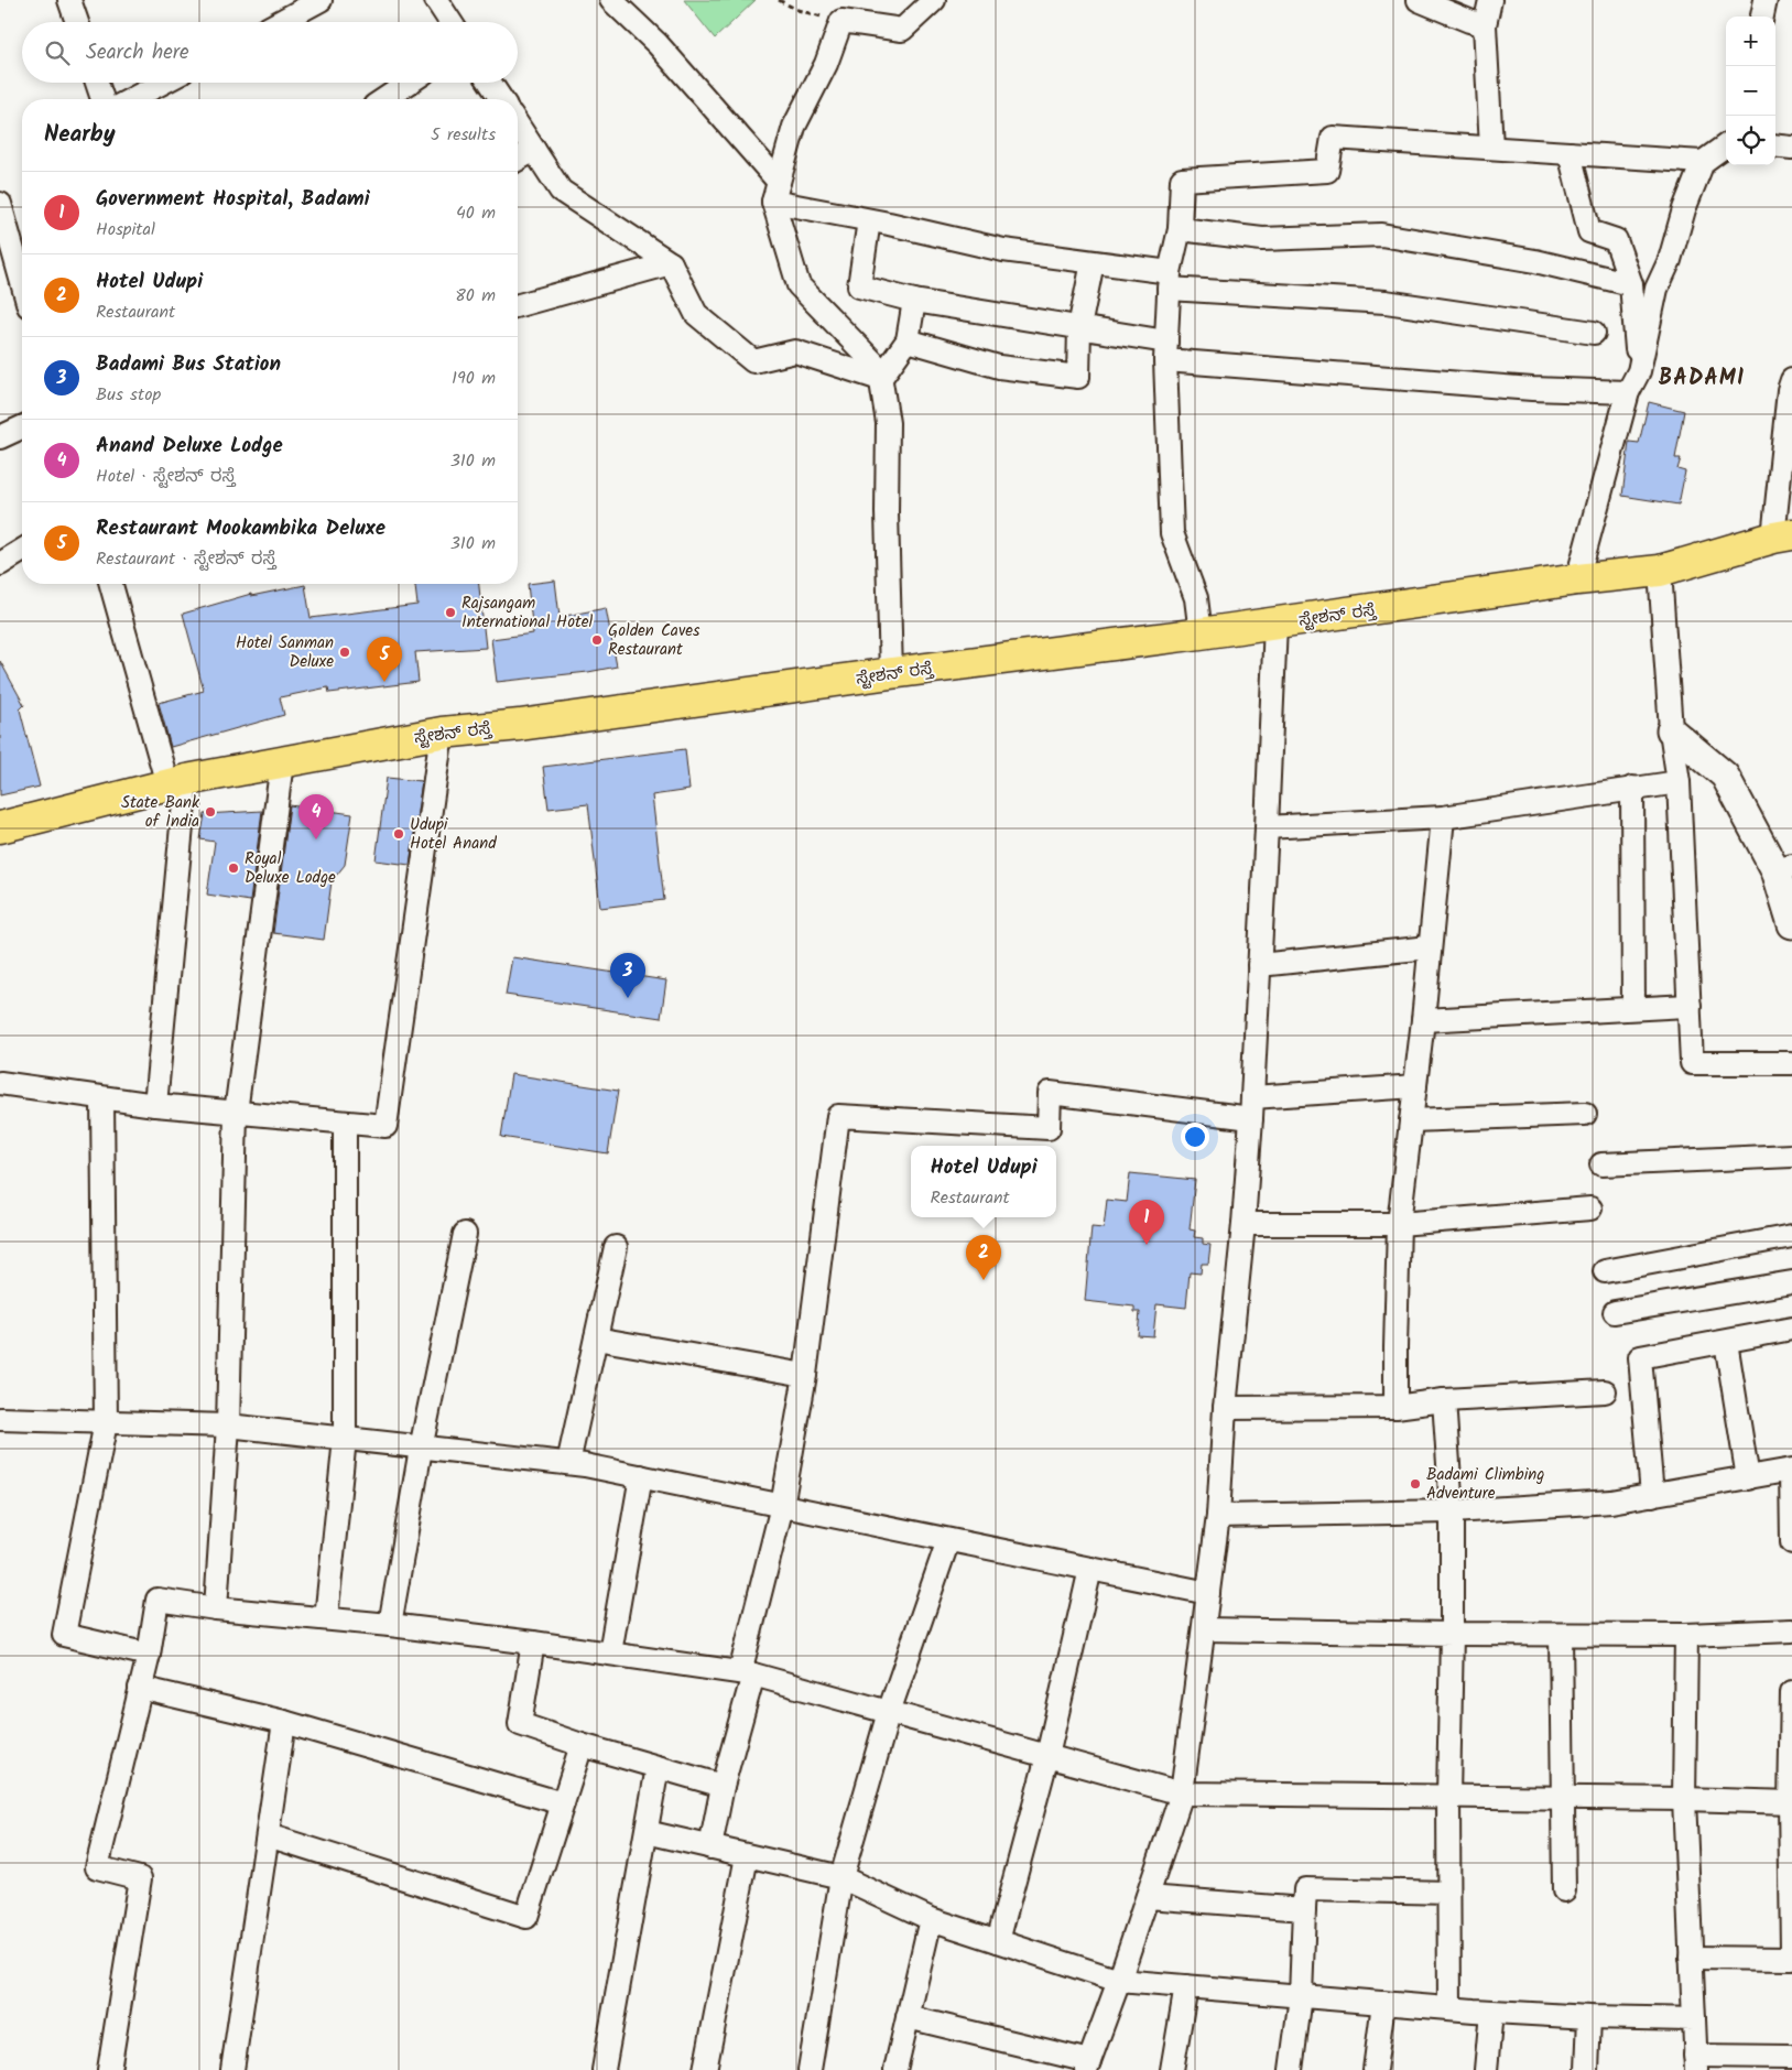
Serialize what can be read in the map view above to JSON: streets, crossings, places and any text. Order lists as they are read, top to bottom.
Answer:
{
  "streets": {
    "highway": ["ಸ್ಟೇಶನ್ ರಸ್ತೆ"]
  },
  "districts": ["BADAMI"],
  "places": [
    "Rajsangam International Hotel",
    "Golden Caves Restaurant",
    "Hotel Sanman Deluxe",
    "State Bank of India",
    "Udupi Hotel Anand",
    "Royal Deluxe Lodge",
    "Badami Climbing Adventure"
  ],
  "page": {
    "map_buttons": ["+", "−"],
    "search": "Search here",
    "heading": ["Nearby", "5 results"],
    "list": [
      {
        "mark": "1",
        "name": "Government Hospital, Badami",
        "note": "Hospital",
        "value": "40 m"
      },
      {
        "mark": "2",
        "name": "Hotel Udupi",
        "note": "Restaurant",
        "value": "80 m"
      },
      {
        "mark": "3",
        "name": "Badami Bus Station",
        "note": "Bus stop",
        "value": "190 m"
      },
      {
        "mark": "4",
        "name": "Anand Deluxe Lodge",
        "note": "Hotel · ಸ್ಟೇಶನ್ ರಸ್ತೆ",
        "value": "310 m"
      },
      {
        "mark": "5",
        "name": "Restaurant Mookambika Deluxe",
        "note": "Restaurant · ಸ್ಟೇಶನ್ ರಸ್ತೆ",
        "value": "310 m"
      }
    ],
    "pins": [
      "5",
      "4",
      "3",
      "1",
      "2"
    ],
    "popup": ["Hotel Udupi", "Restaurant"]
  }
}
